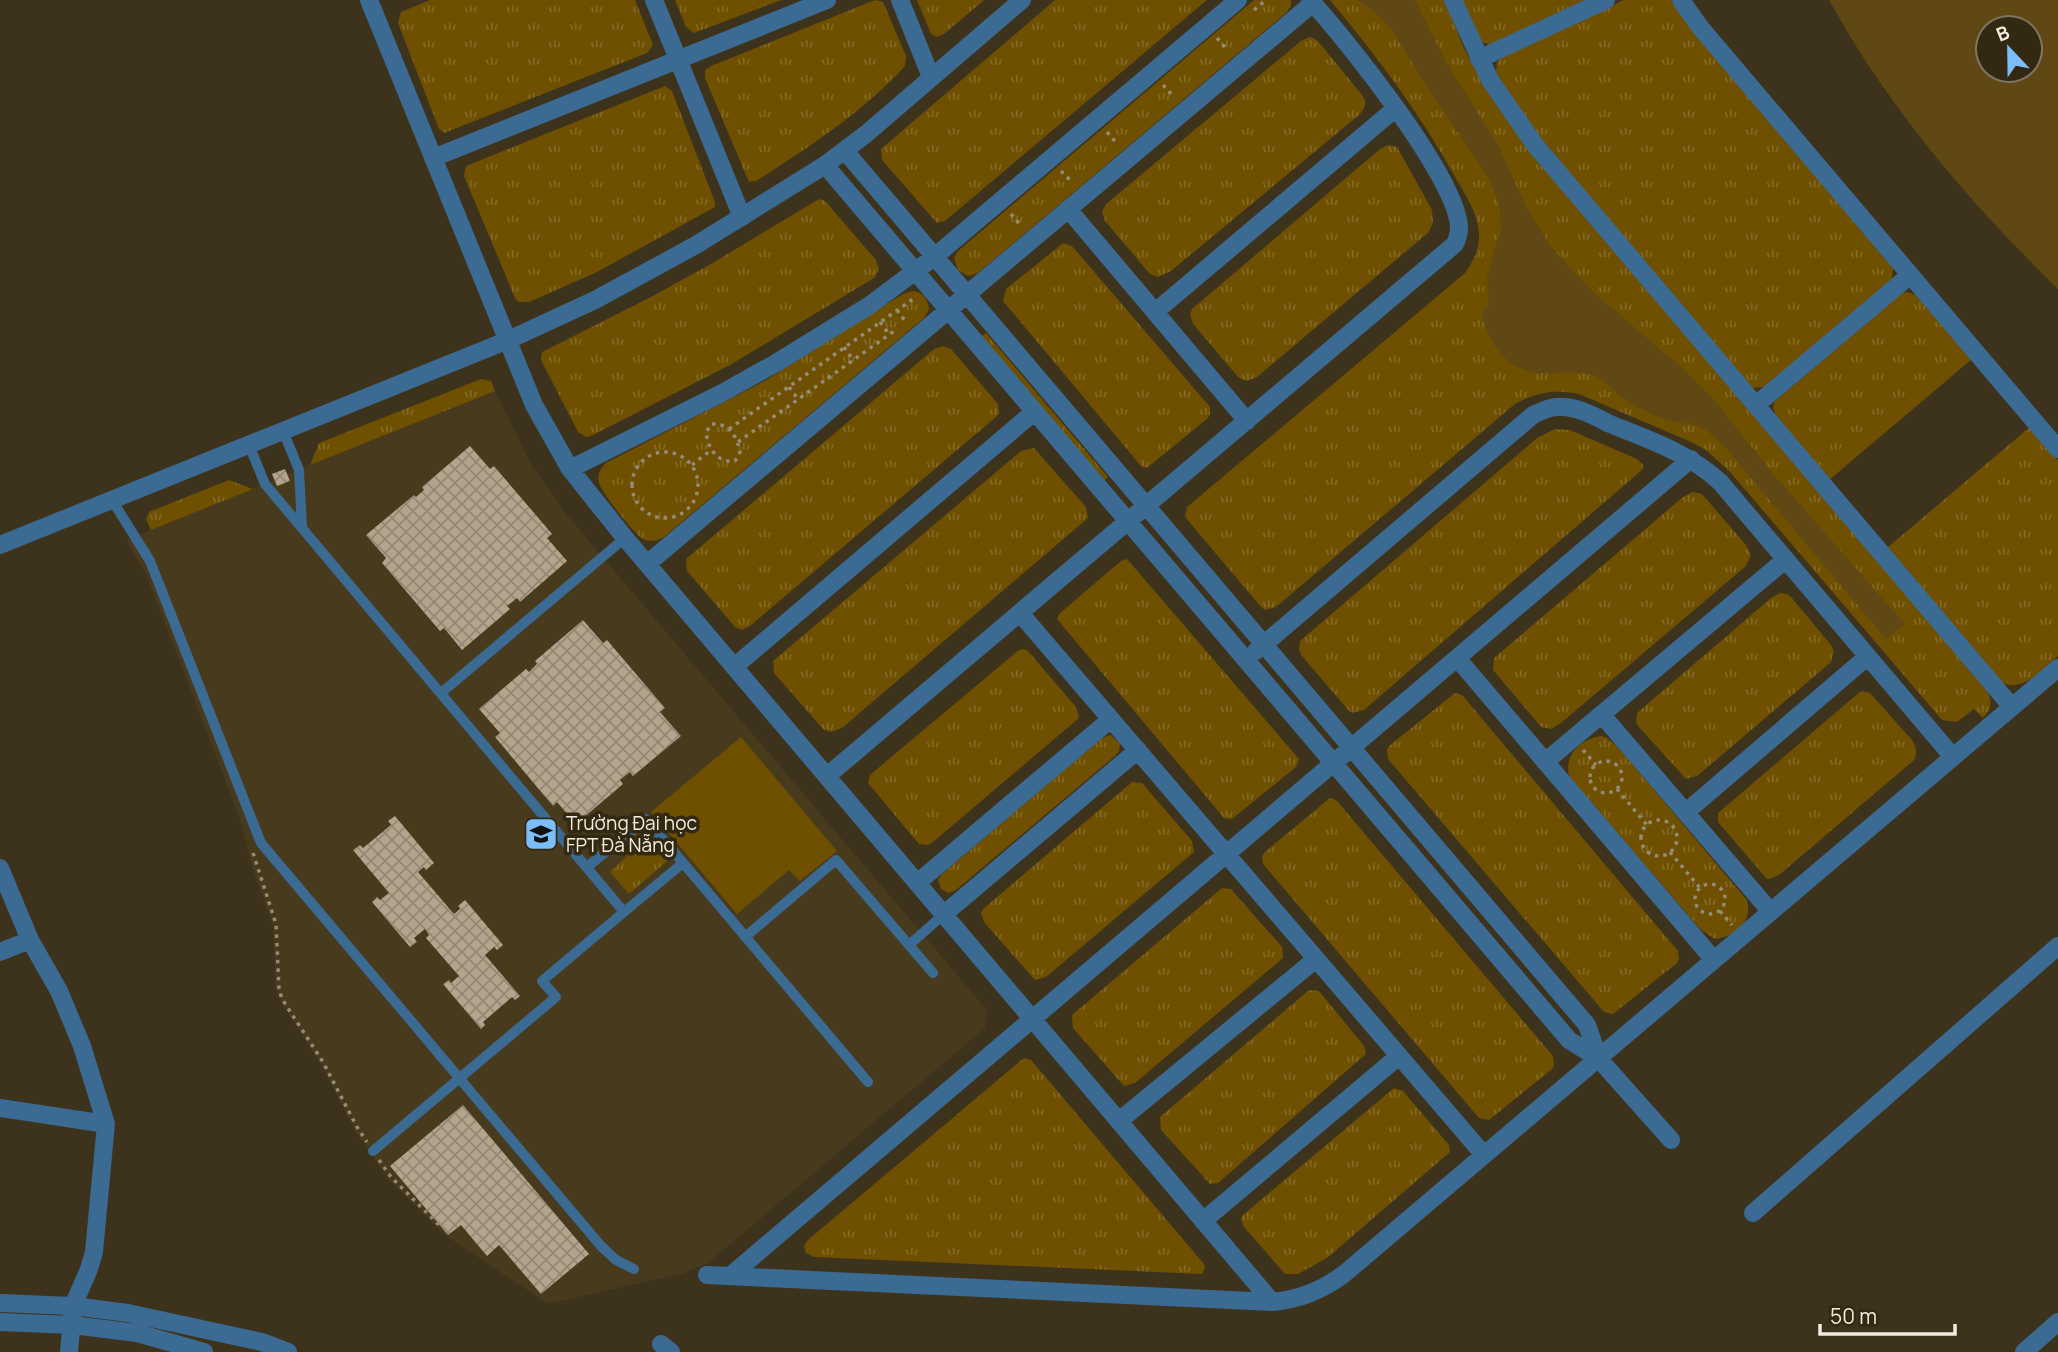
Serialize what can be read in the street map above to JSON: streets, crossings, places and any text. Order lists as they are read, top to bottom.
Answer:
{
  "places": {
    "school or university": ["Trường Đại học FPT Đà Nẵng"]
  },
  "scale_bar": "50 m",
  "north": "top"
}
